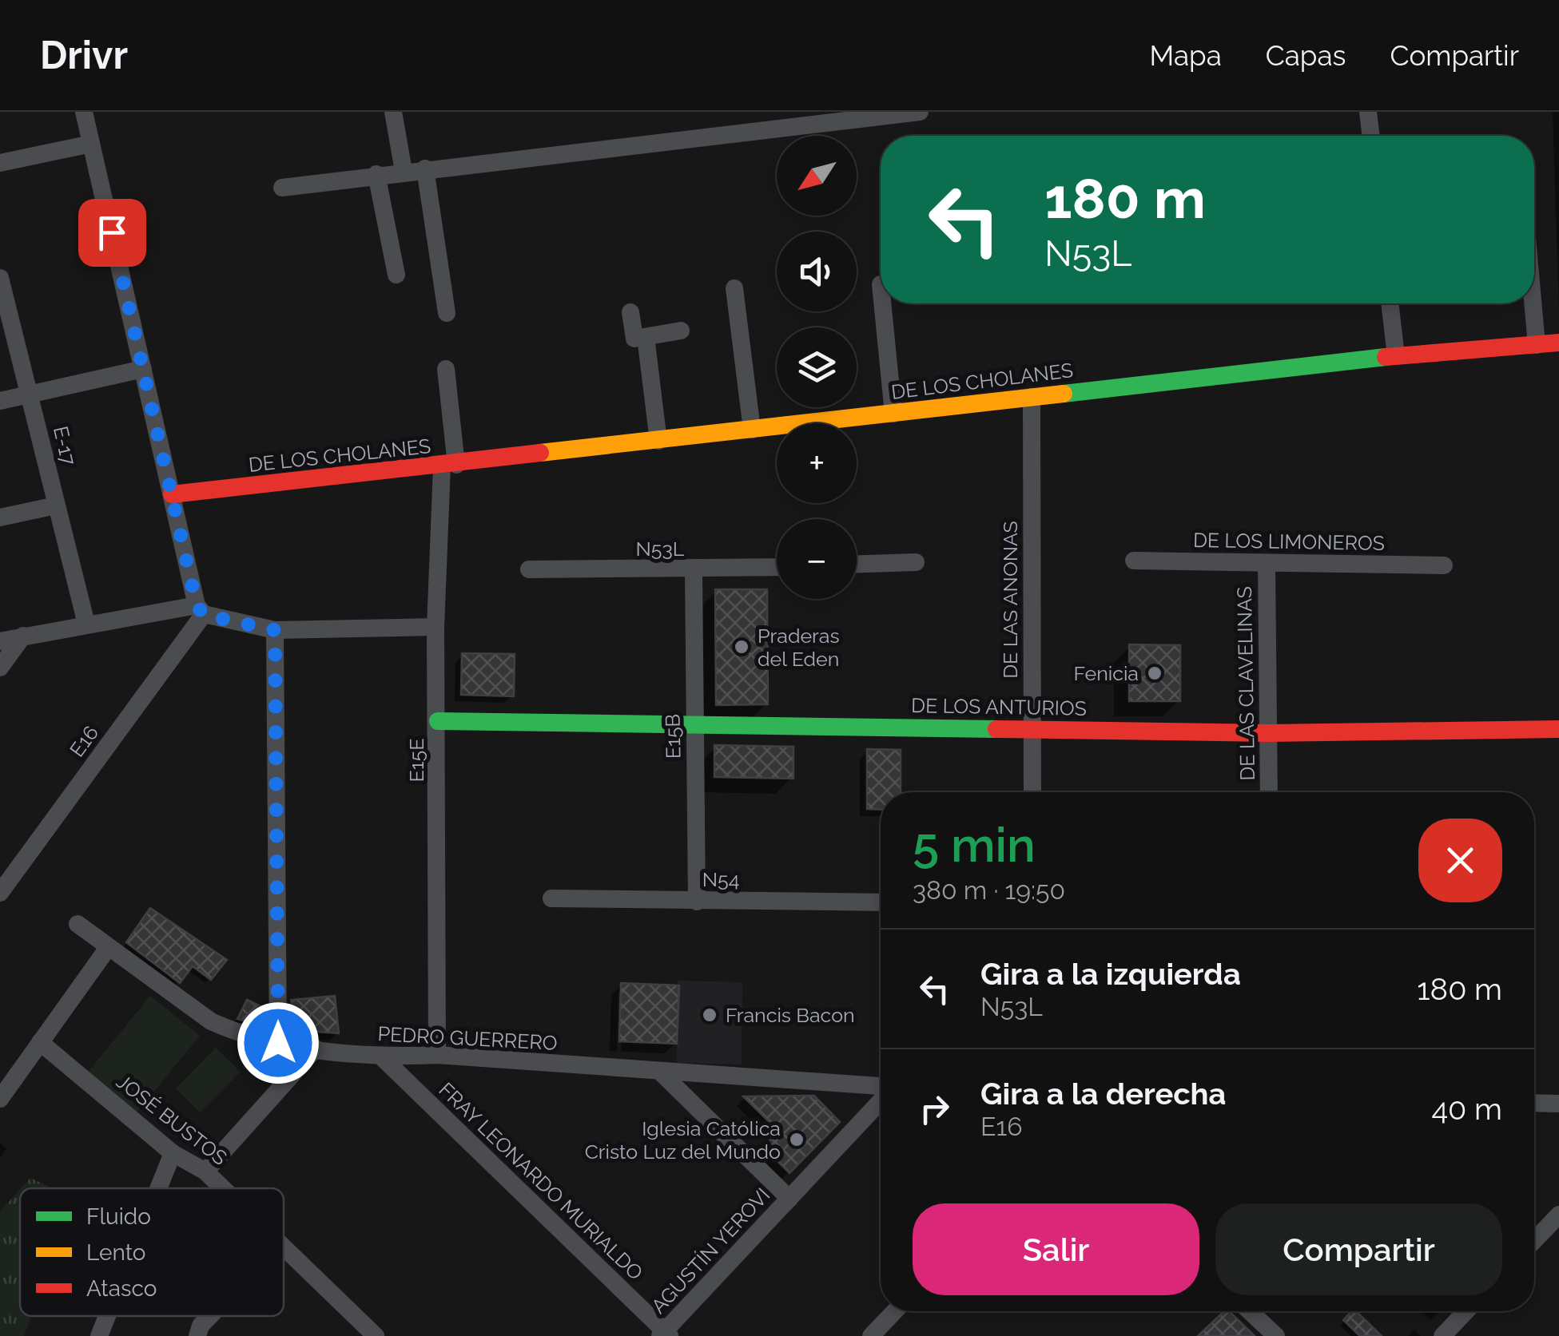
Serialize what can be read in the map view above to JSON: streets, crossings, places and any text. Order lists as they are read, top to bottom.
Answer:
{
  "streets": {
    "street": [
      "DE LOS CHOLANES",
      "E-17",
      "DE LOS LIMONEROS",
      "N53L",
      "DE LAS ANONAS",
      "DE LAS CLAVELINAS",
      "DE LOS ANTURIOS",
      "E15B",
      "E16",
      "E15E",
      "N54",
      "PEDRO GUERRERO",
      "JOSÉ BUSTOS",
      "FRAY LEONARDO MURIALDO",
      "AGUSTÍN YEROVI"
    ]
  },
  "crossings": [
    ["DE LOS CHOLANES", "DE LAS ANONAS"],
    ["DE LOS CHOLANES", "E15E"],
    ["DE LOS LIMONEROS", "DE LAS CLAVELINAS"],
    ["N53L", "E15B"],
    ["DE LAS ANONAS", "DE LOS ANTURIOS"],
    ["DE LAS CLAVELINAS", "DE LOS ANTURIOS"],
    ["DE LOS ANTURIOS", "E15B"],
    ["DE LOS ANTURIOS", "E15E"],
    ["E15B", "N54"],
    ["E15E", "PEDRO GUERRERO"],
    ["PEDRO GUERRERO", "FRAY LEONARDO MURIALDO"],
    ["FRAY LEONARDO MURIALDO", "AGUSTÍN YEROVI"]
  ],
  "places": [
    "Praderas del Eden",
    "Fenicia",
    "Francis Bacon",
    "Iglesia Católica Cristo Luz del Mundo"
  ],
  "legend": ["Fluido", "Lento", "Atasco"],
  "north": "bottom left",
  "page": {
    "header": "Drivr",
    "nav": ["Mapa", "Capas", "Compartir"],
    "map_buttons": ["+", "−"],
    "turn": ["180 m", "N53L"],
    "heading": ["5 min", "380 m · 19:50"],
    "list": [
      {
        "name": "Gira a la izquierda",
        "note": "N53L",
        "value": "180 m"
      },
      {
        "name": "Gira a la derecha",
        "note": "E16",
        "value": "40 m"
      }
    ],
    "buttons": ["Salir", "Compartir"]
  }
}
